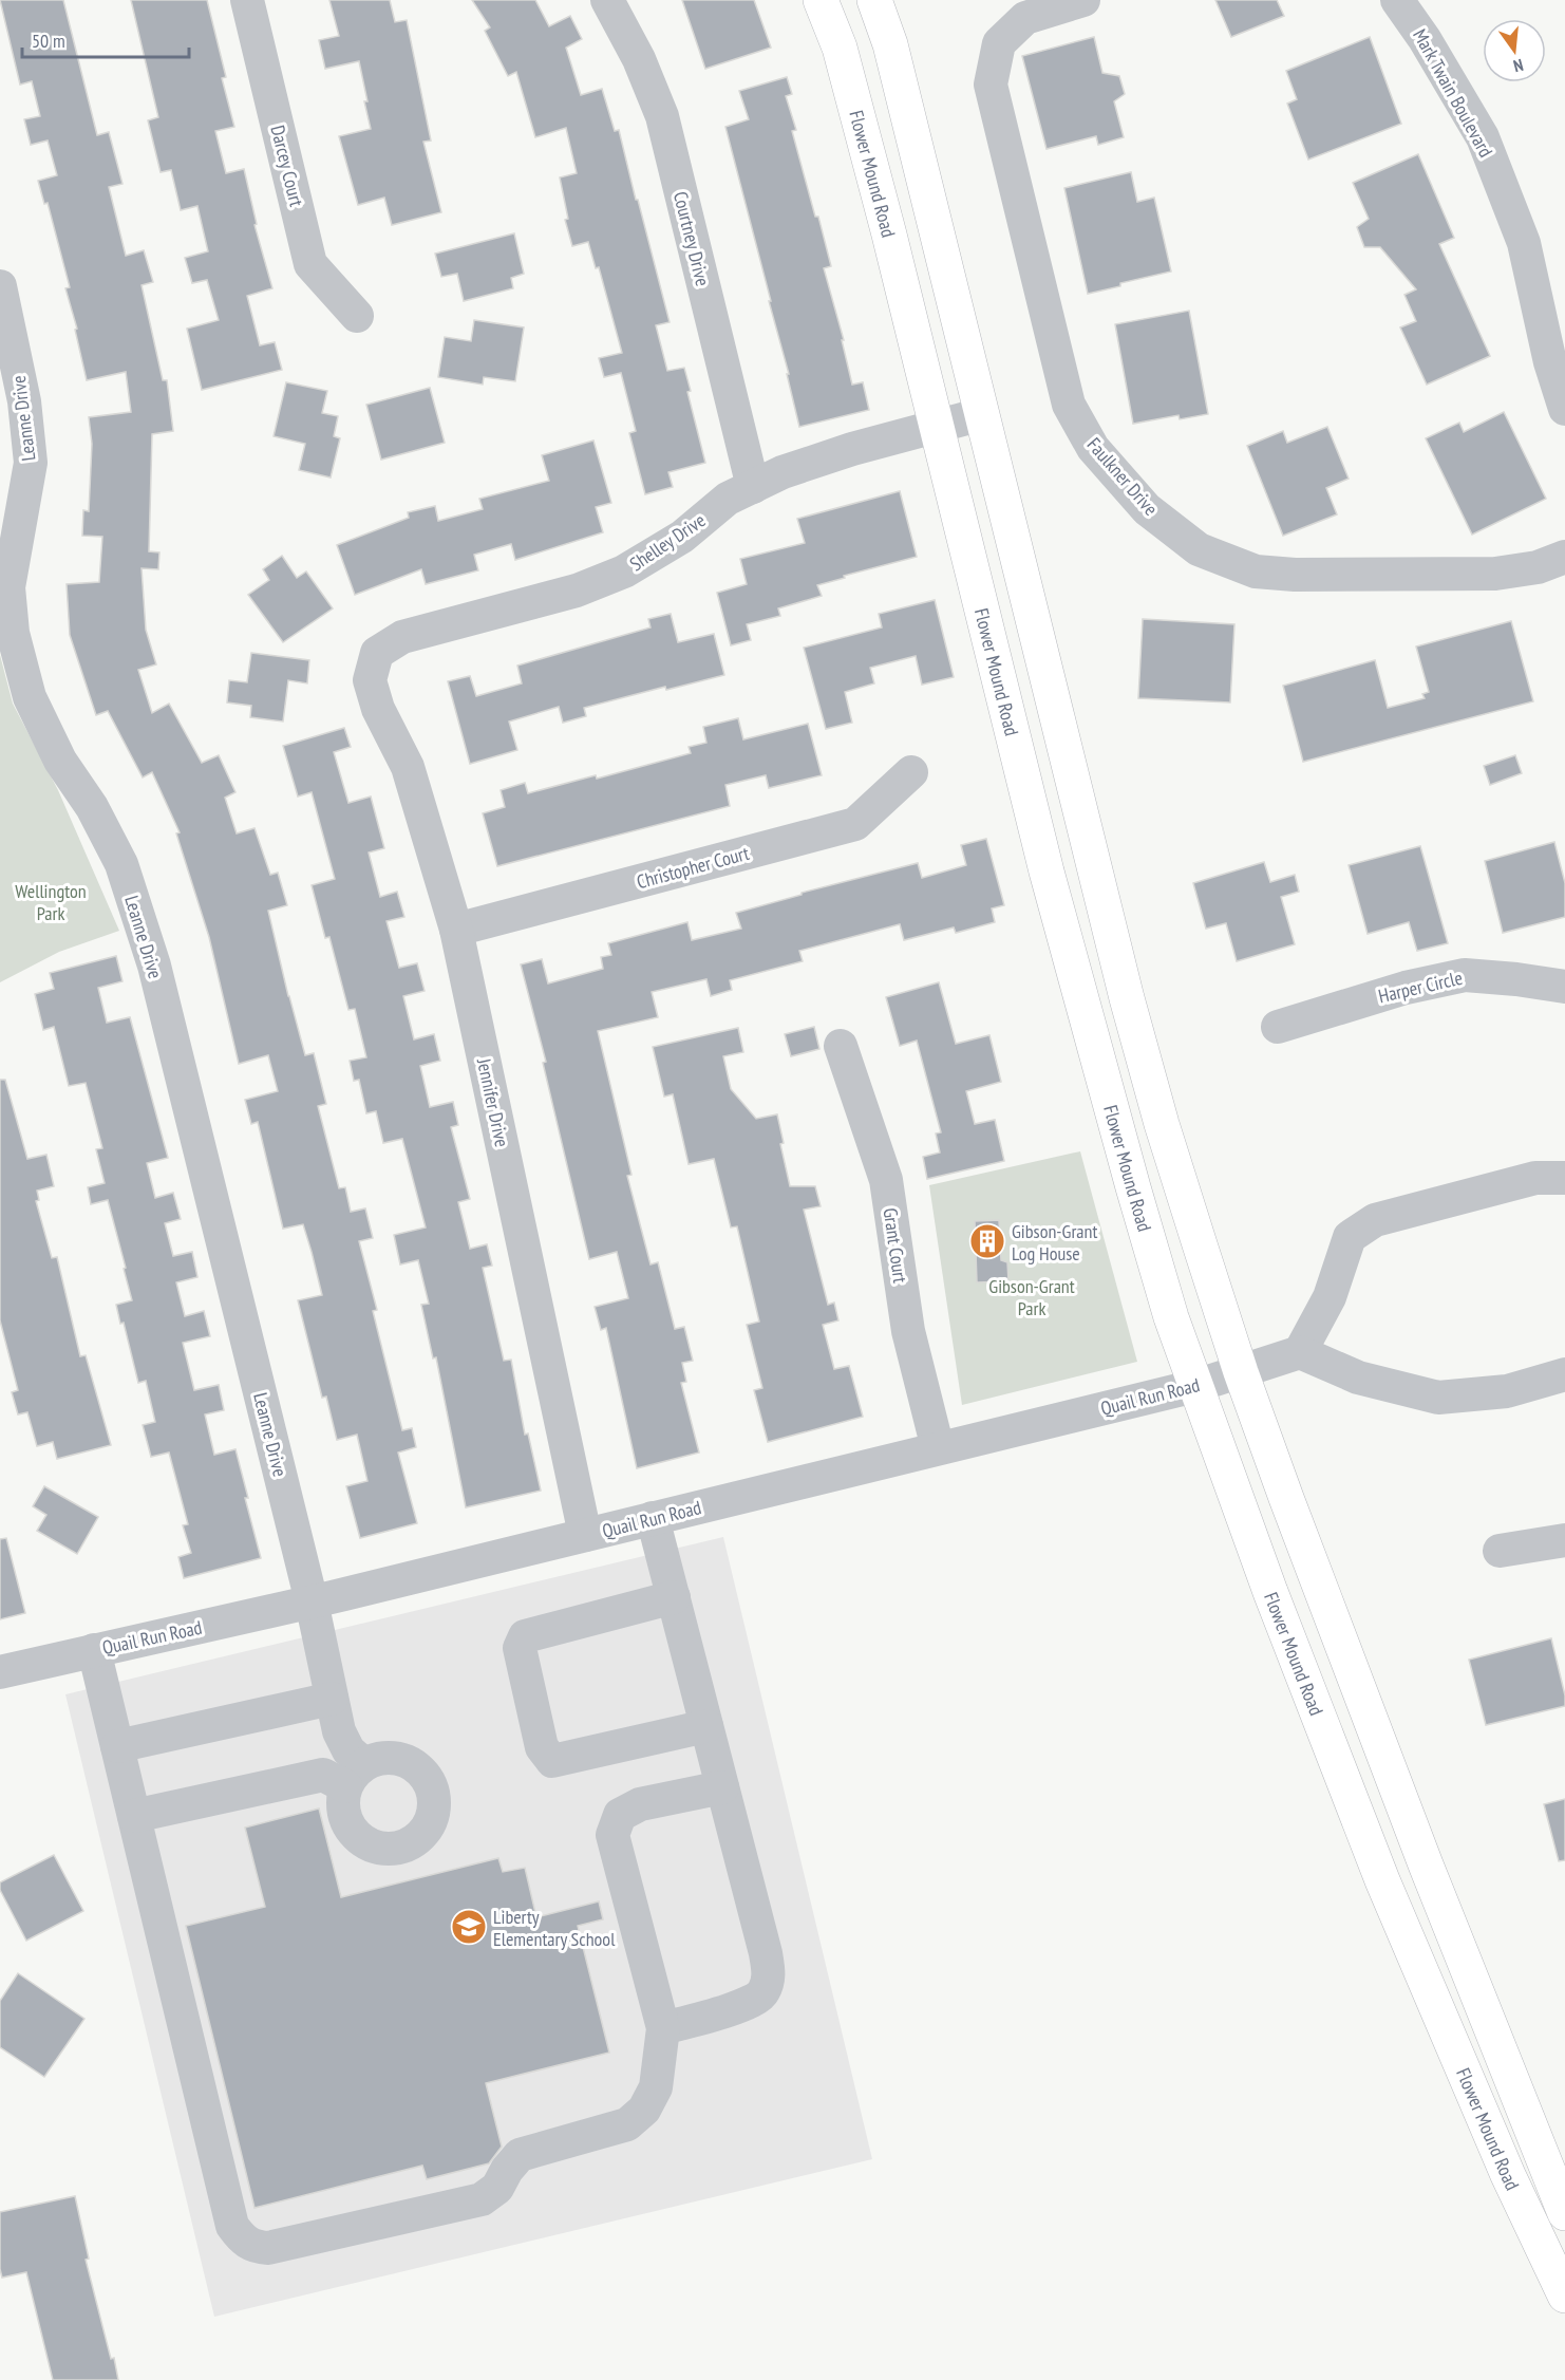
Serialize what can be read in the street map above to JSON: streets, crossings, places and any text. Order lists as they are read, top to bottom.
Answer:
{
  "streets": {
    "main road": ["Flower Mound Road"],
    "street": [
      "Mark Twain Boulevard",
      "Darcey Court",
      "Courtney Drive",
      "Leanne Drive",
      "Faulkner Drive",
      "Shelley Drive",
      "Christopher Court",
      "Harper Circle",
      "Jennifer Drive",
      "Grant Court",
      "Quail Run Road"
    ]
  },
  "crossings": [
    ["Flower Mound Road", "Shelley Drive"],
    ["Flower Mound Road", "Quail Run Road"],
    ["Courtney Drive", "Shelley Drive"],
    ["Leanne Drive", "Quail Run Road"],
    ["Shelley Drive", "Jennifer Drive"],
    ["Christopher Court", "Jennifer Drive"],
    ["Jennifer Drive", "Quail Run Road"],
    ["Grant Court", "Quail Run Road"]
  ],
  "parks": ["Wellington Park", "Gibson-Grant Park"],
  "places": {
    "building": ["Gibson-Grant Log House"],
    "school or university": ["Liberty Elementary School"]
  },
  "scale_bar": "50 m",
  "north": "bottom"
}
